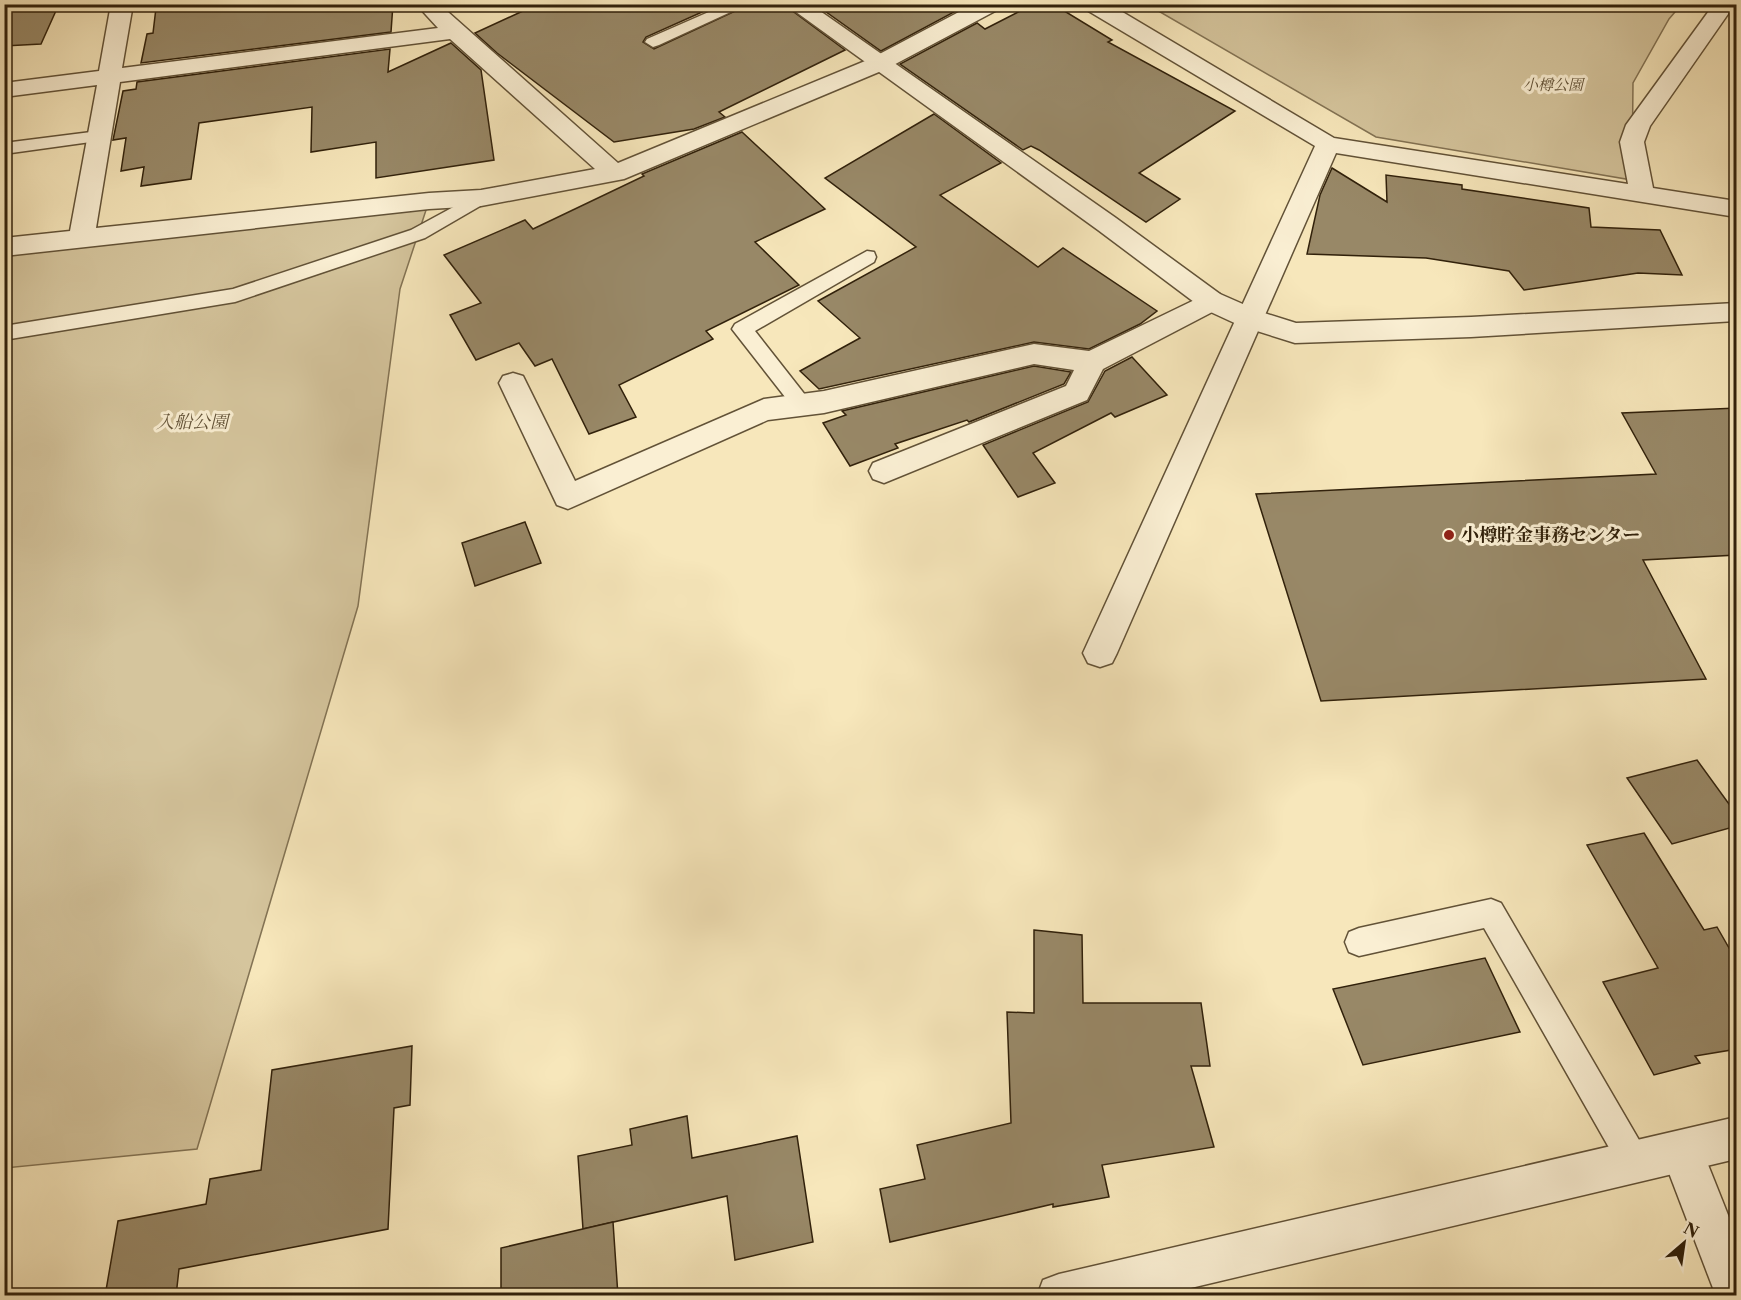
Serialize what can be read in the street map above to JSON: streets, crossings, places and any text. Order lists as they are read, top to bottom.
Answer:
{
  "parks": ["小樽公園", "入船公園"],
  "places": ["小樽貯金事務センター"],
  "north": "top right"
}
